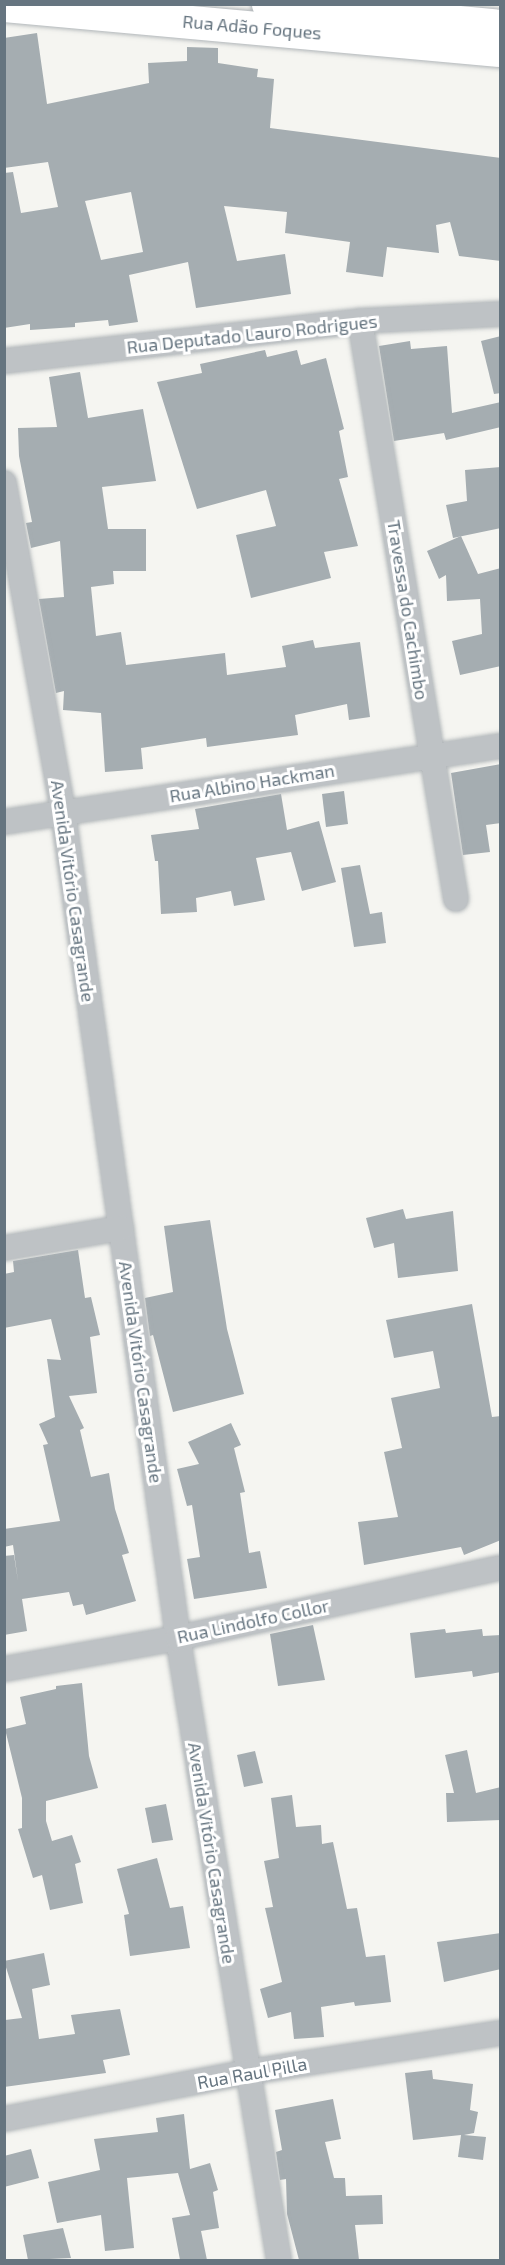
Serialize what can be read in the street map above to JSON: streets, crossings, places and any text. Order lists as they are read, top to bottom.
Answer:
{
  "streets": {
    "main road": ["Rua Adão Foques"],
    "street": [
      "Rua Deputado Lauro Rodrigues",
      "Travessa do Cachimbo",
      "Rua Albino Hackman",
      "Avenida Vitório Casagrande",
      "Rua Lindolfo Collor",
      "Rua Raul Pilla"
    ]
  },
  "crossings": [
    ["Rua Deputado Lauro Rodrigues", "Travessa do Cachimbo"],
    ["Travessa do Cachimbo", "Rua Albino Hackman"],
    ["Rua Albino Hackman", "Avenida Vitório Casagrande"],
    ["Avenida Vitório Casagrande", "Rua Lindolfo Collor"],
    ["Avenida Vitório Casagrande", "Rua Raul Pilla"]
  ]
}
